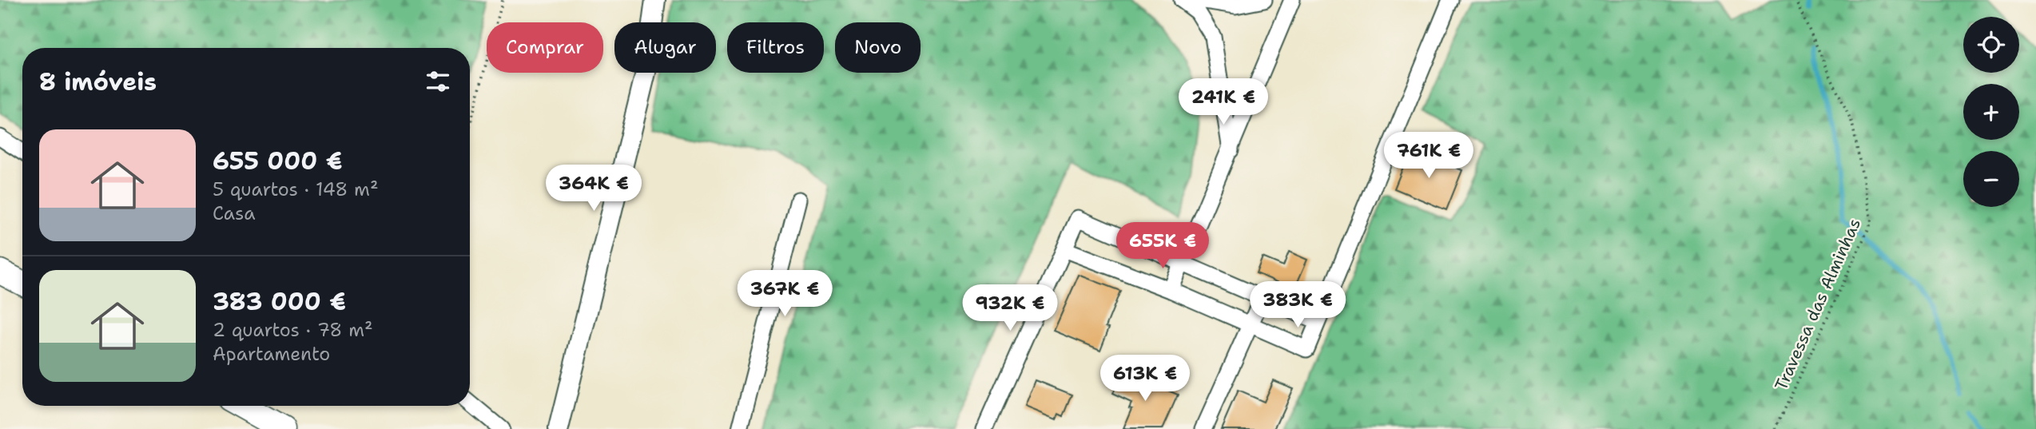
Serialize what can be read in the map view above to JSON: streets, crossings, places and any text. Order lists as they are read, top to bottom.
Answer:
{
  "streets": {
    "path": ["Travessa das Alminhas"]
  },
  "page": {
    "map_buttons": ["+", "−"],
    "chip": [
      "Comprar",
      "Alugar",
      "Filtros",
      "Novo"
    ],
    "heading": "8 imóveis",
    "price": [
      "241K €",
      "761K €",
      "364K €",
      "655K €",
      "367K €",
      "383K €",
      "932K €",
      "613K €"
    ],
    "list": [
      {
        "name": "655 000 €",
        "note": "5 quartos · 148 m² · Casa"
      },
      {
        "name": "383 000 €",
        "note": "2 quartos · 78 m² · Apartamento"
      }
    ]
  }
}
